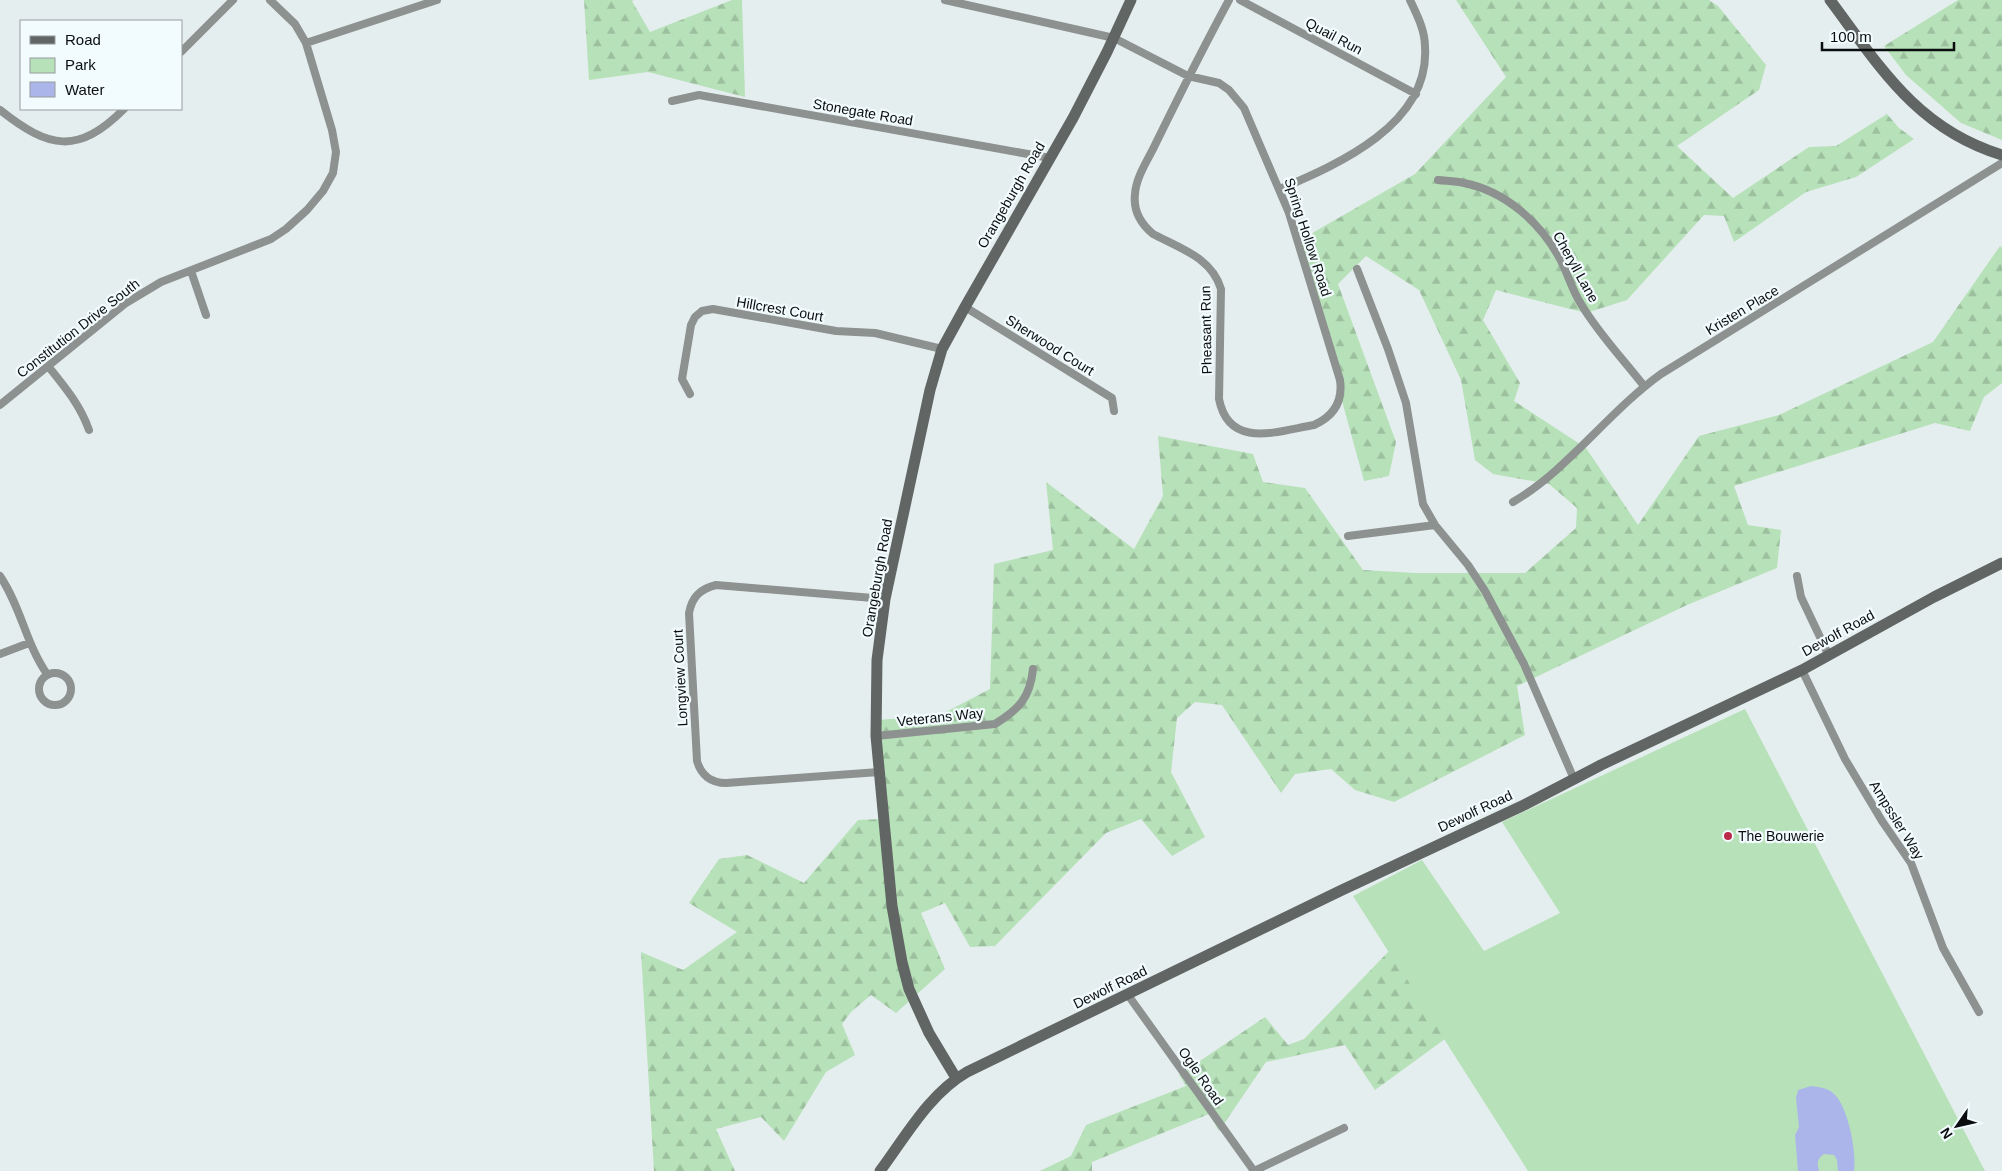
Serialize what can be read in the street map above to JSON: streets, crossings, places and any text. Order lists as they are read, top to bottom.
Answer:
{
  "streets": {
    "main road": ["Orangeburgh Road", "Dewolf Road"],
    "street": [
      "Quail Run",
      "Stonegate Road",
      "Spring Hollow Road",
      "Cheryll Lane",
      "Hillcrest Court",
      "Kristen Place",
      "Constitution Drive South",
      "Pheasant Run",
      "Sherwood Court",
      "Longview Court",
      "Veterans Way",
      "Ampssler Way",
      "Ogle Road"
    ]
  },
  "crossings": [
    ["Stonegate Road", "Orangeburgh Road"],
    ["Orangeburgh Road", "Spring Hollow Road"],
    ["Orangeburgh Road", "Hillcrest Court"],
    ["Orangeburgh Road", "Sherwood Court"],
    ["Orangeburgh Road", "Dewolf Road"],
    ["Orangeburgh Road", "Longview Court"],
    ["Orangeburgh Road", "Veterans Way"],
    ["Spring Hollow Road", "Pheasant Run"],
    ["Cheryll Lane", "Kristen Place"],
    ["Dewolf Road", "Ampssler Way"],
    ["Dewolf Road", "Ogle Road"]
  ],
  "places": ["The Bouwerie"],
  "legend": ["Road", "Park", "Water"],
  "scale_bar": "100 m",
  "north": "bottom left"
}
